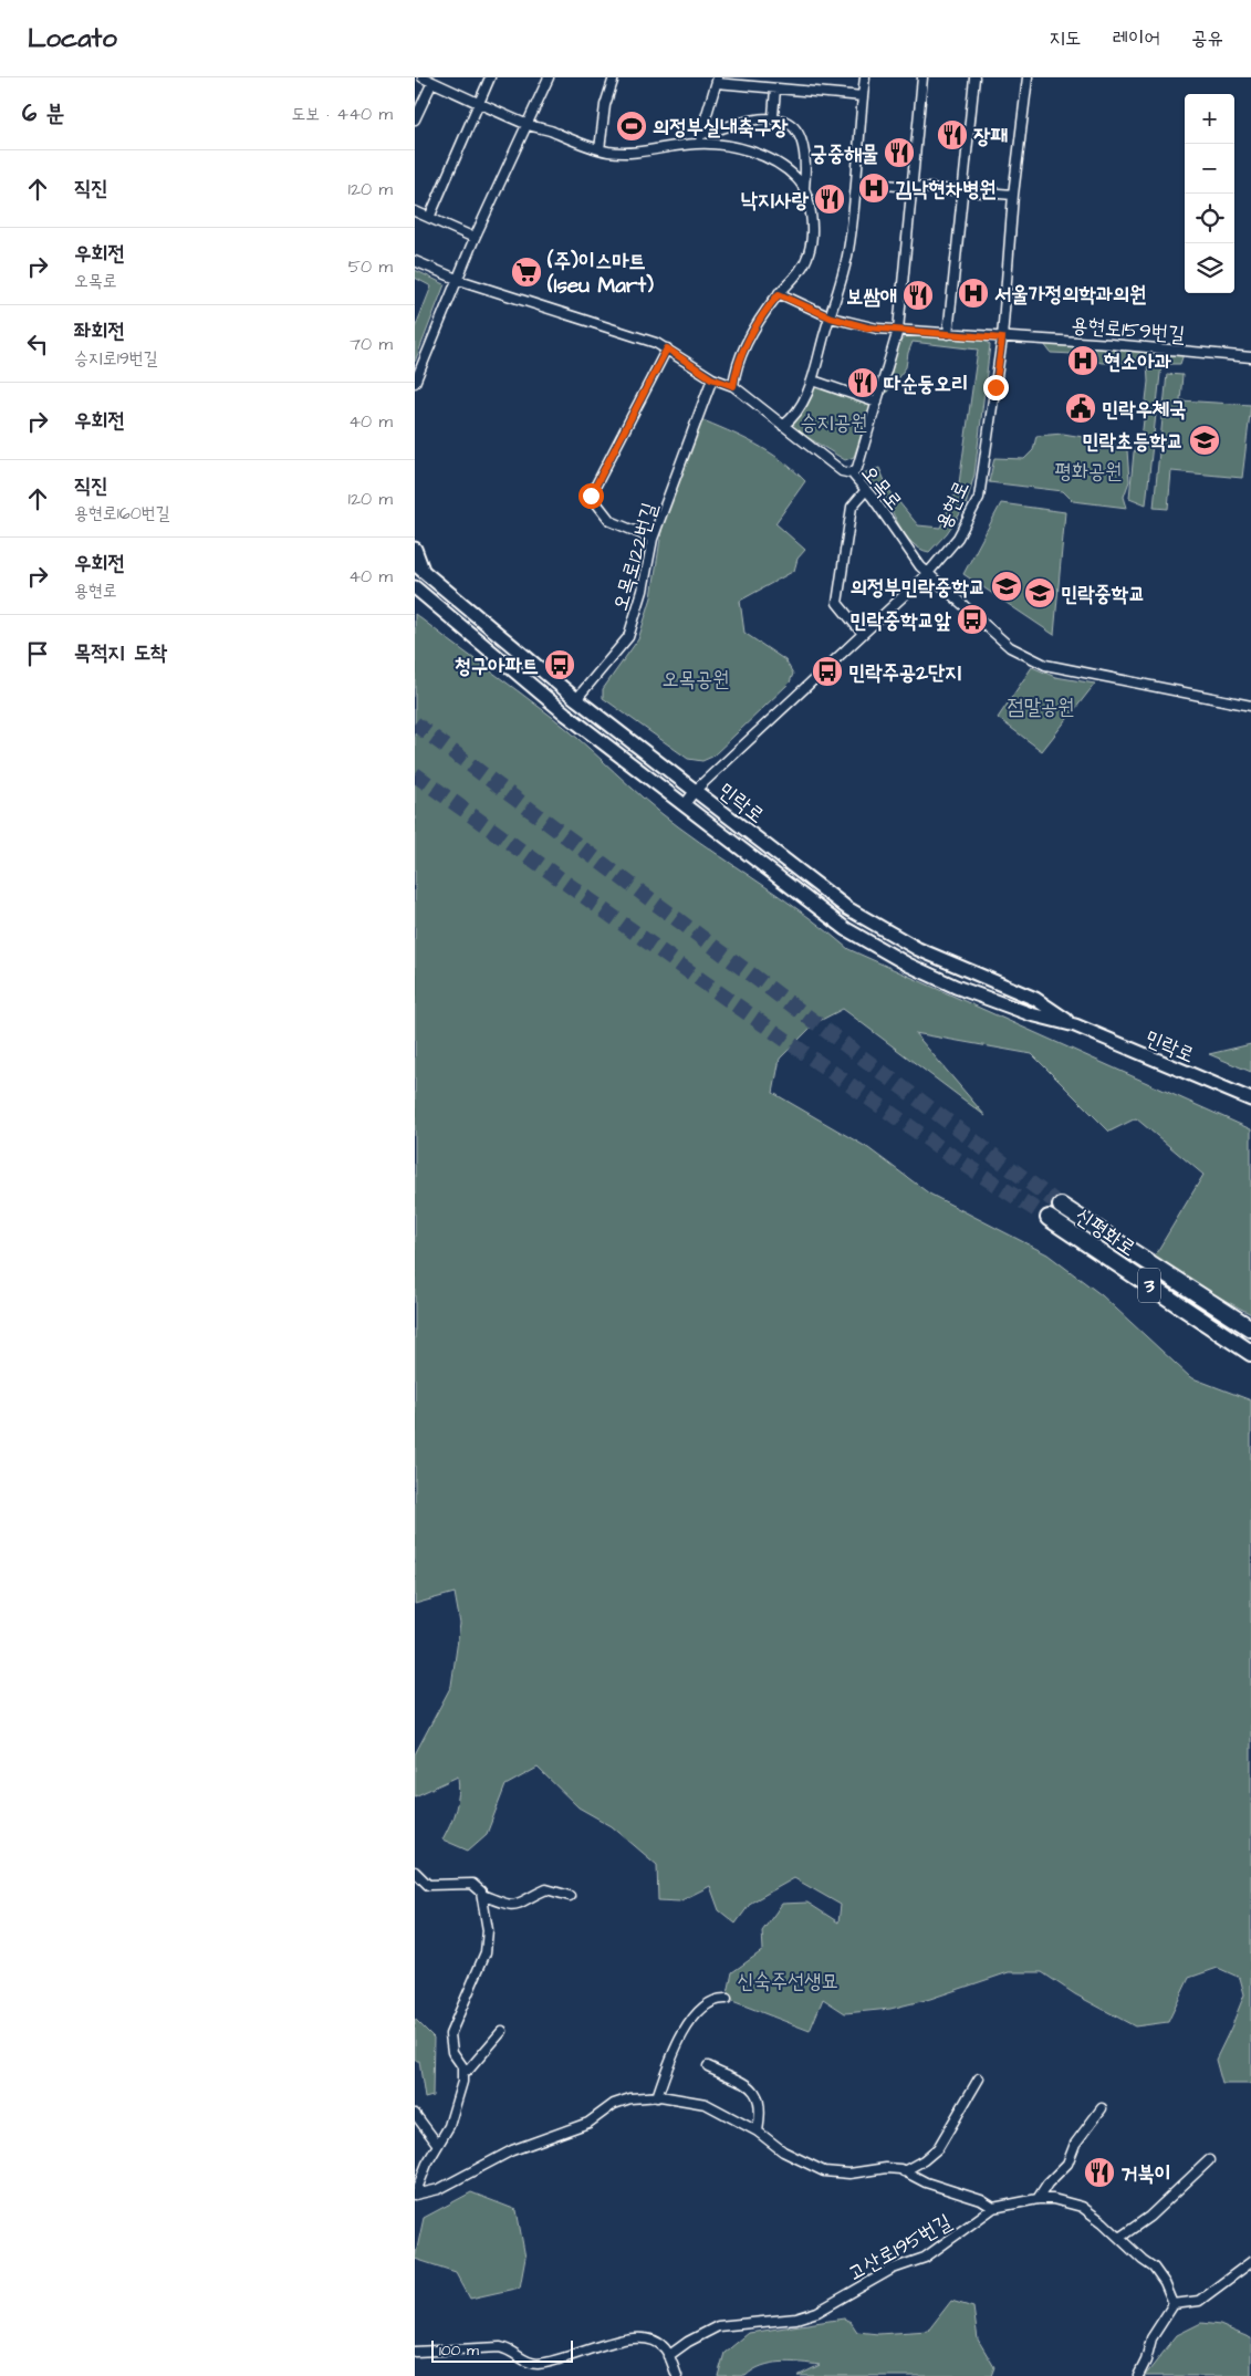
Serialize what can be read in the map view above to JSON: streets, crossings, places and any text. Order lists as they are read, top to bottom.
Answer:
{
  "streets": {
    "highway": ["신평화로", "3"],
    "main road": ["민락로"],
    "street": [
      "용현로159번길",
      "오목로",
      "용현로",
      "오목로122번길",
      "고산로195번길"
    ]
  },
  "crossings": [
    ["용현로159번길", "용현로"],
    ["오목로", "용현로"],
    ["오목로", "오목로122번길"],
    ["용현로", "민락로"],
    ["오목로122번길", "민락로"]
  ],
  "parks": [
    "승지공원",
    "평화공원",
    "오목공원",
    "점말공원",
    "신숙주선생묘"
  ],
  "places": {
    "sports": ["의정부실내축구장"],
    "restaurant": [
      "장패",
      "궁중해물",
      "낙지사랑",
      "보쌈애",
      "따순둥오리",
      "거북이"
    ],
    "hospital": ["김낙현차병원", "서울가정의학과의원", "현소아과"],
    "supermarket": ["(주)이스마트 (Iseu Mart)"],
    "public building": ["민락우체국"],
    "school or university": ["민락초등학교", "의정부민락중학교", "민락중학교"],
    "bus stop": ["민락중학교앞", "청구아파트", "민락주공2단지"]
  },
  "scale_bar": "100 m",
  "page": {
    "header": "Locato",
    "nav": ["지도", "레이어", "공유"],
    "heading": ["6 분", "도보 · 440 m"],
    "map_buttons": ["+", "−"],
    "list": [
      ["직진", "120 m"],
      ["우회전", "오목로", "50 m"],
      ["좌회전", "승지로19번길", "70 m"],
      ["우회전", "40 m"],
      ["직진", "용현로160번길", "120 m"],
      ["우회전", "용현로", "40 m"],
      "목적지 도착"
    ],
    "scale": "100 m"
  }
}
